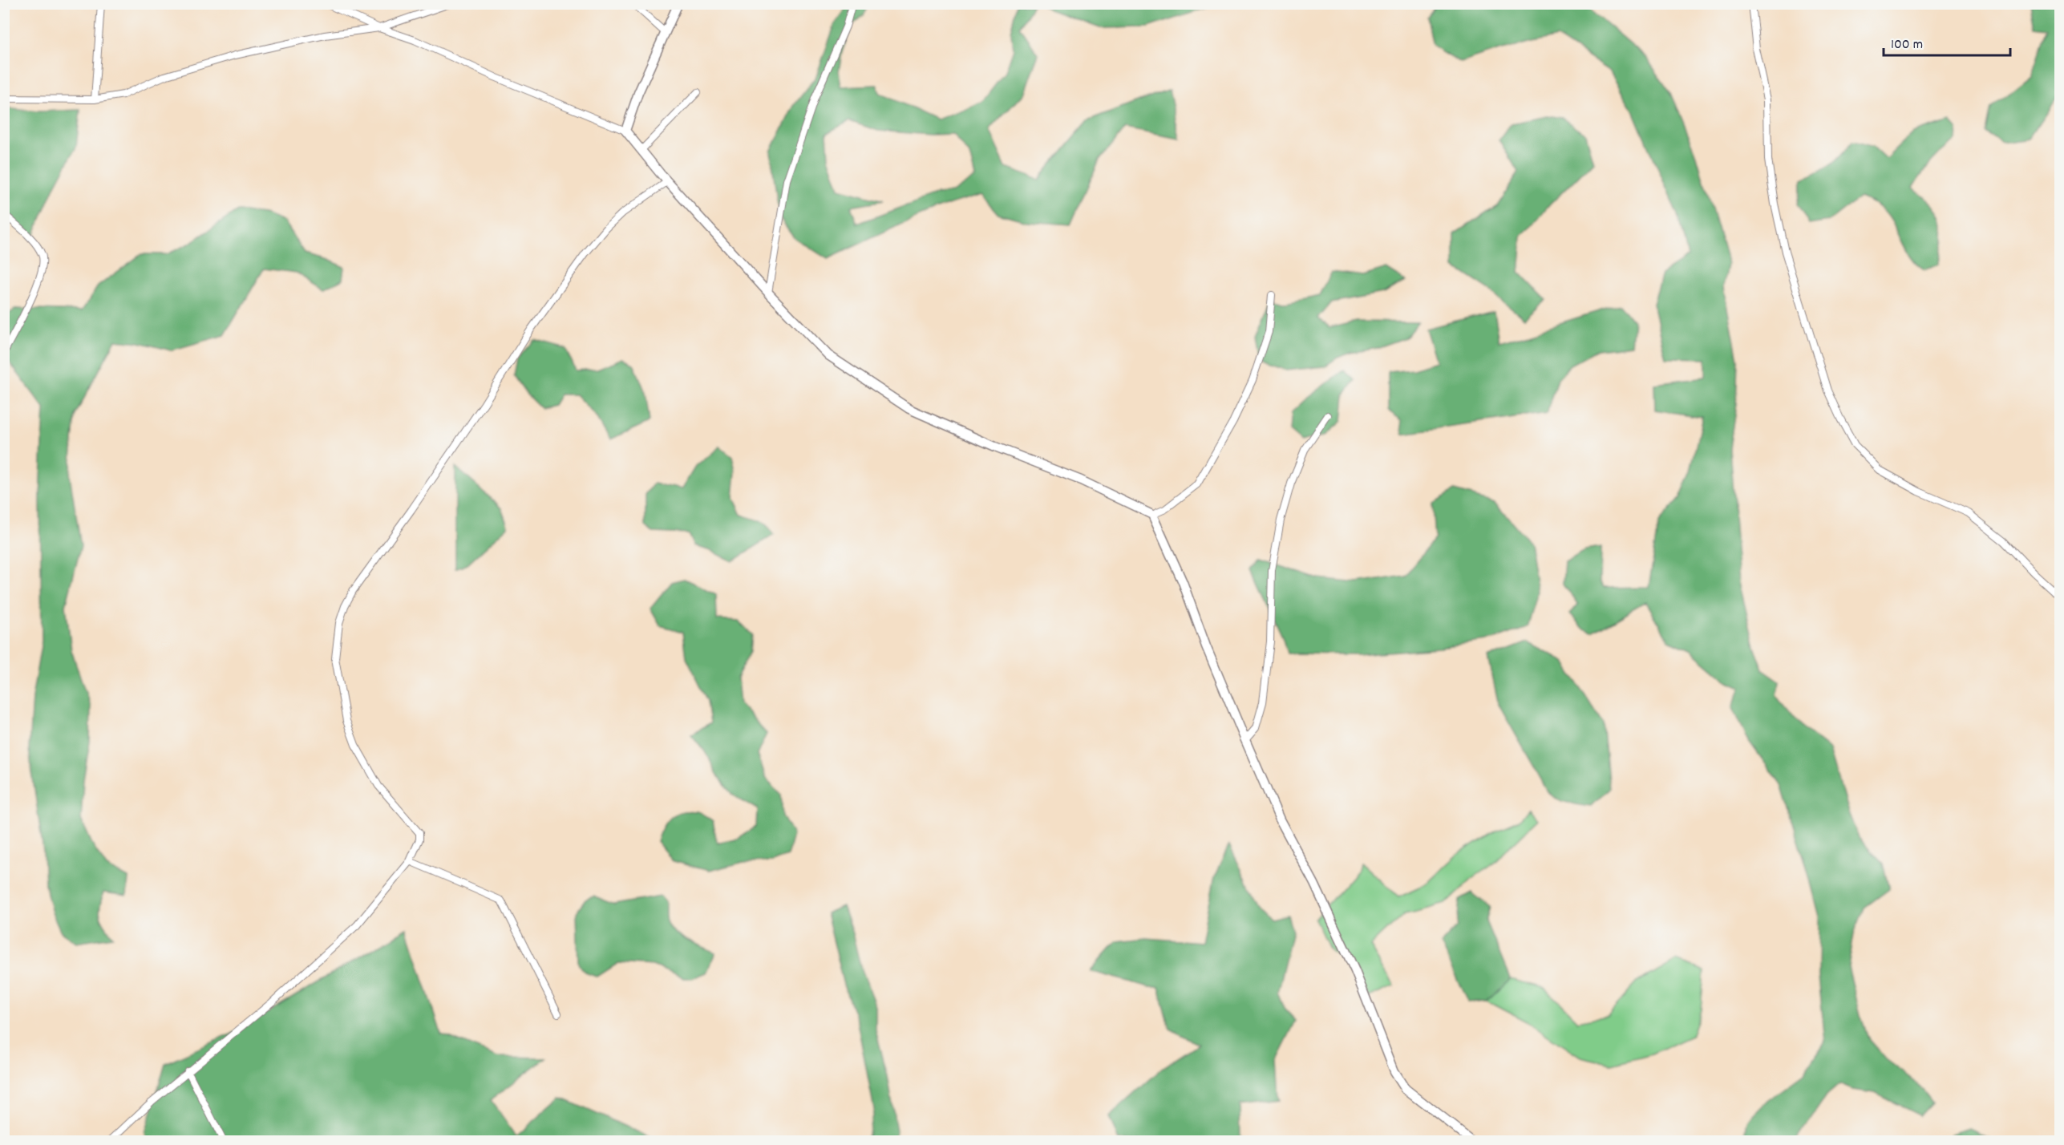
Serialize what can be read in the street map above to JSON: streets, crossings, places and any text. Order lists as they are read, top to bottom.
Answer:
{
  "scale_bar": "100 m"
}
